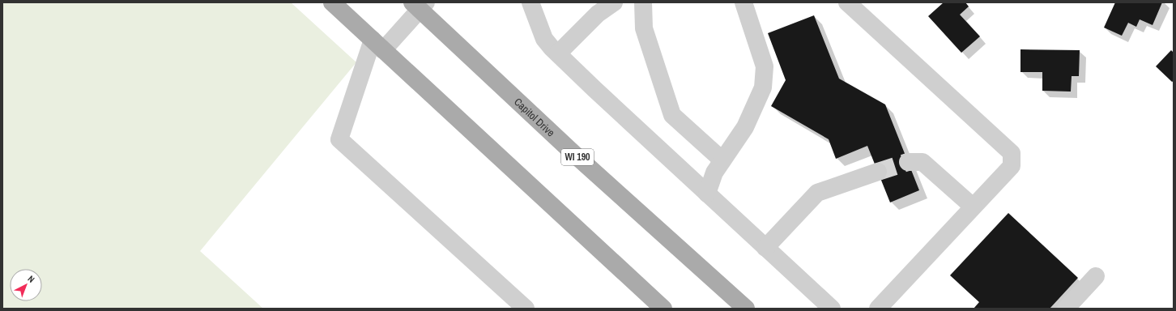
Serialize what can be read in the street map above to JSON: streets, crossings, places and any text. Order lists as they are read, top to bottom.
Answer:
{
  "streets": {
    "main road": ["Capitol Drive", "WI 190"]
  },
  "north": "top right"
}
